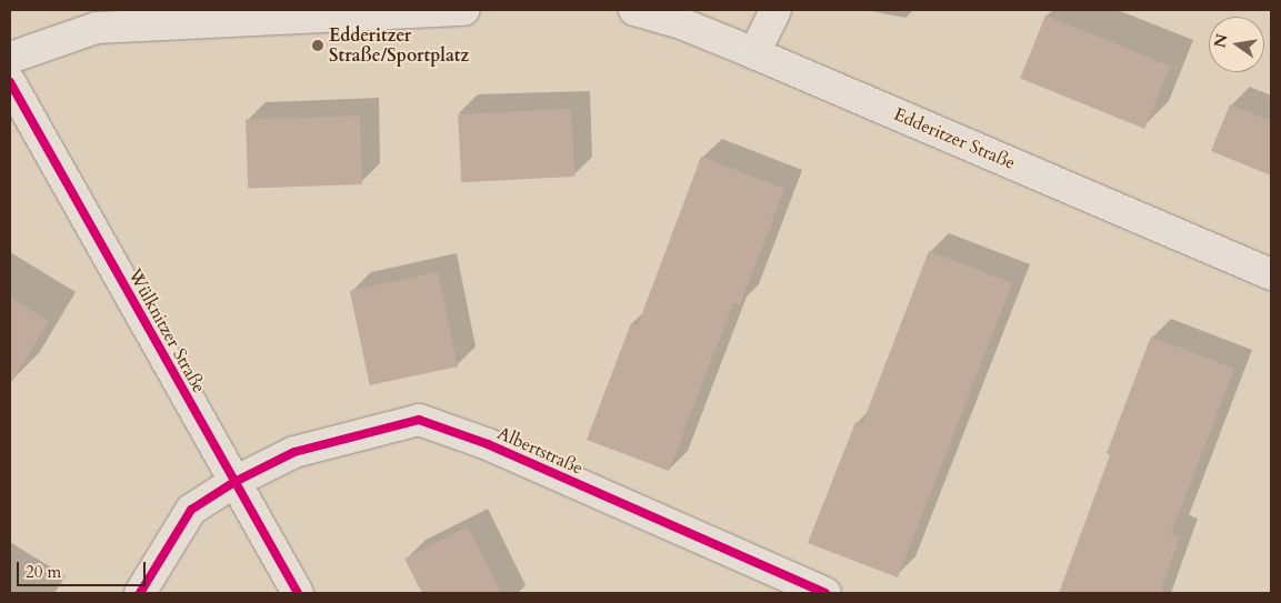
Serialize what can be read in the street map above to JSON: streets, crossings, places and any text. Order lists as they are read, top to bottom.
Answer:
{
  "streets": {
    "street": ["Edderitzer Straße", "Wülknitzer Straße", "Albertstraße"]
  },
  "crossings": [
    ["Wülknitzer Straße", "Albertstraße"]
  ],
  "places": ["Edderitzer Straße/Sportplatz"],
  "scale_bar": "20 m",
  "north": "left"
}
